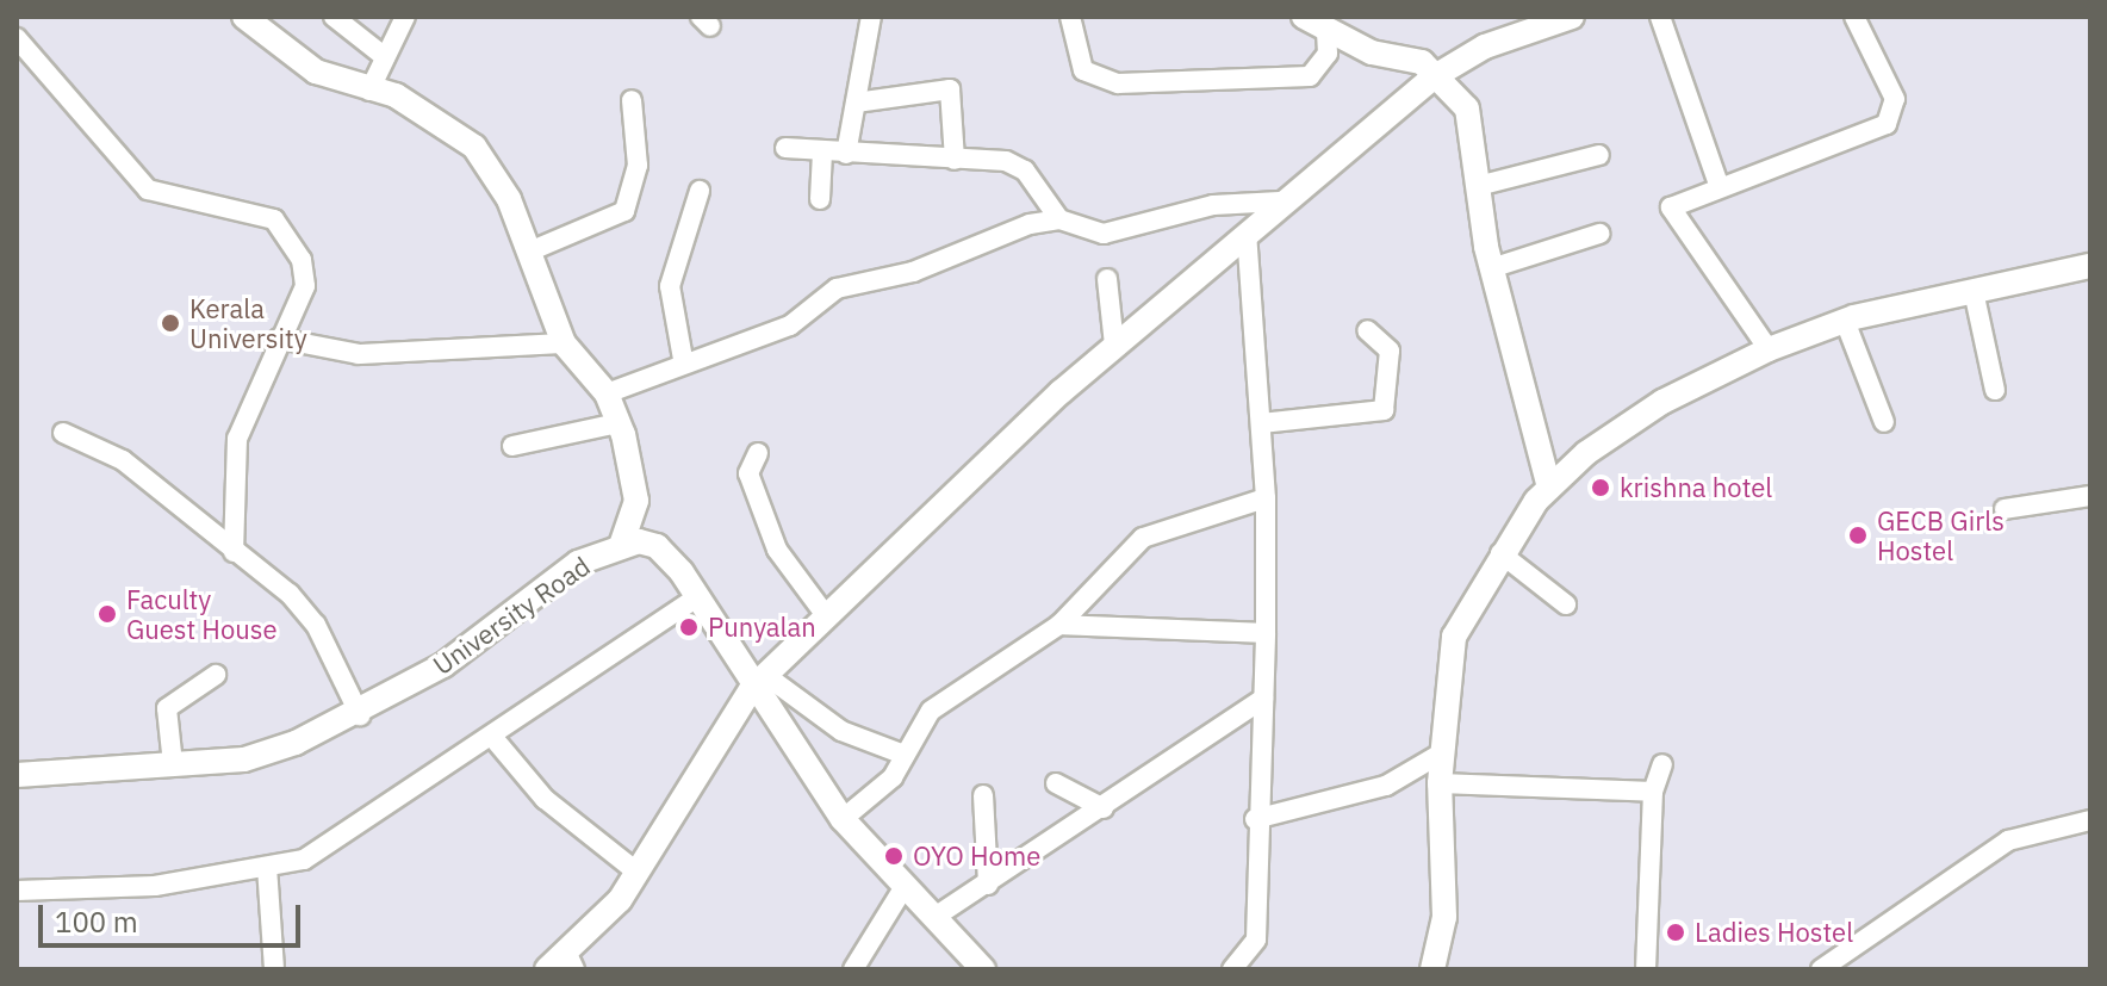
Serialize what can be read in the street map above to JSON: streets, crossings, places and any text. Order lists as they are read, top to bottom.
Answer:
{
  "streets": {
    "street": ["University Road"]
  },
  "places": [
    "Kerala University",
    "krishna hotel",
    "GECB Girls Hostel",
    "Faculty Guest House",
    "Punyalan",
    "OYO Home",
    "Ladies Hostel"
  ],
  "scale_bar": "100 m"
}
